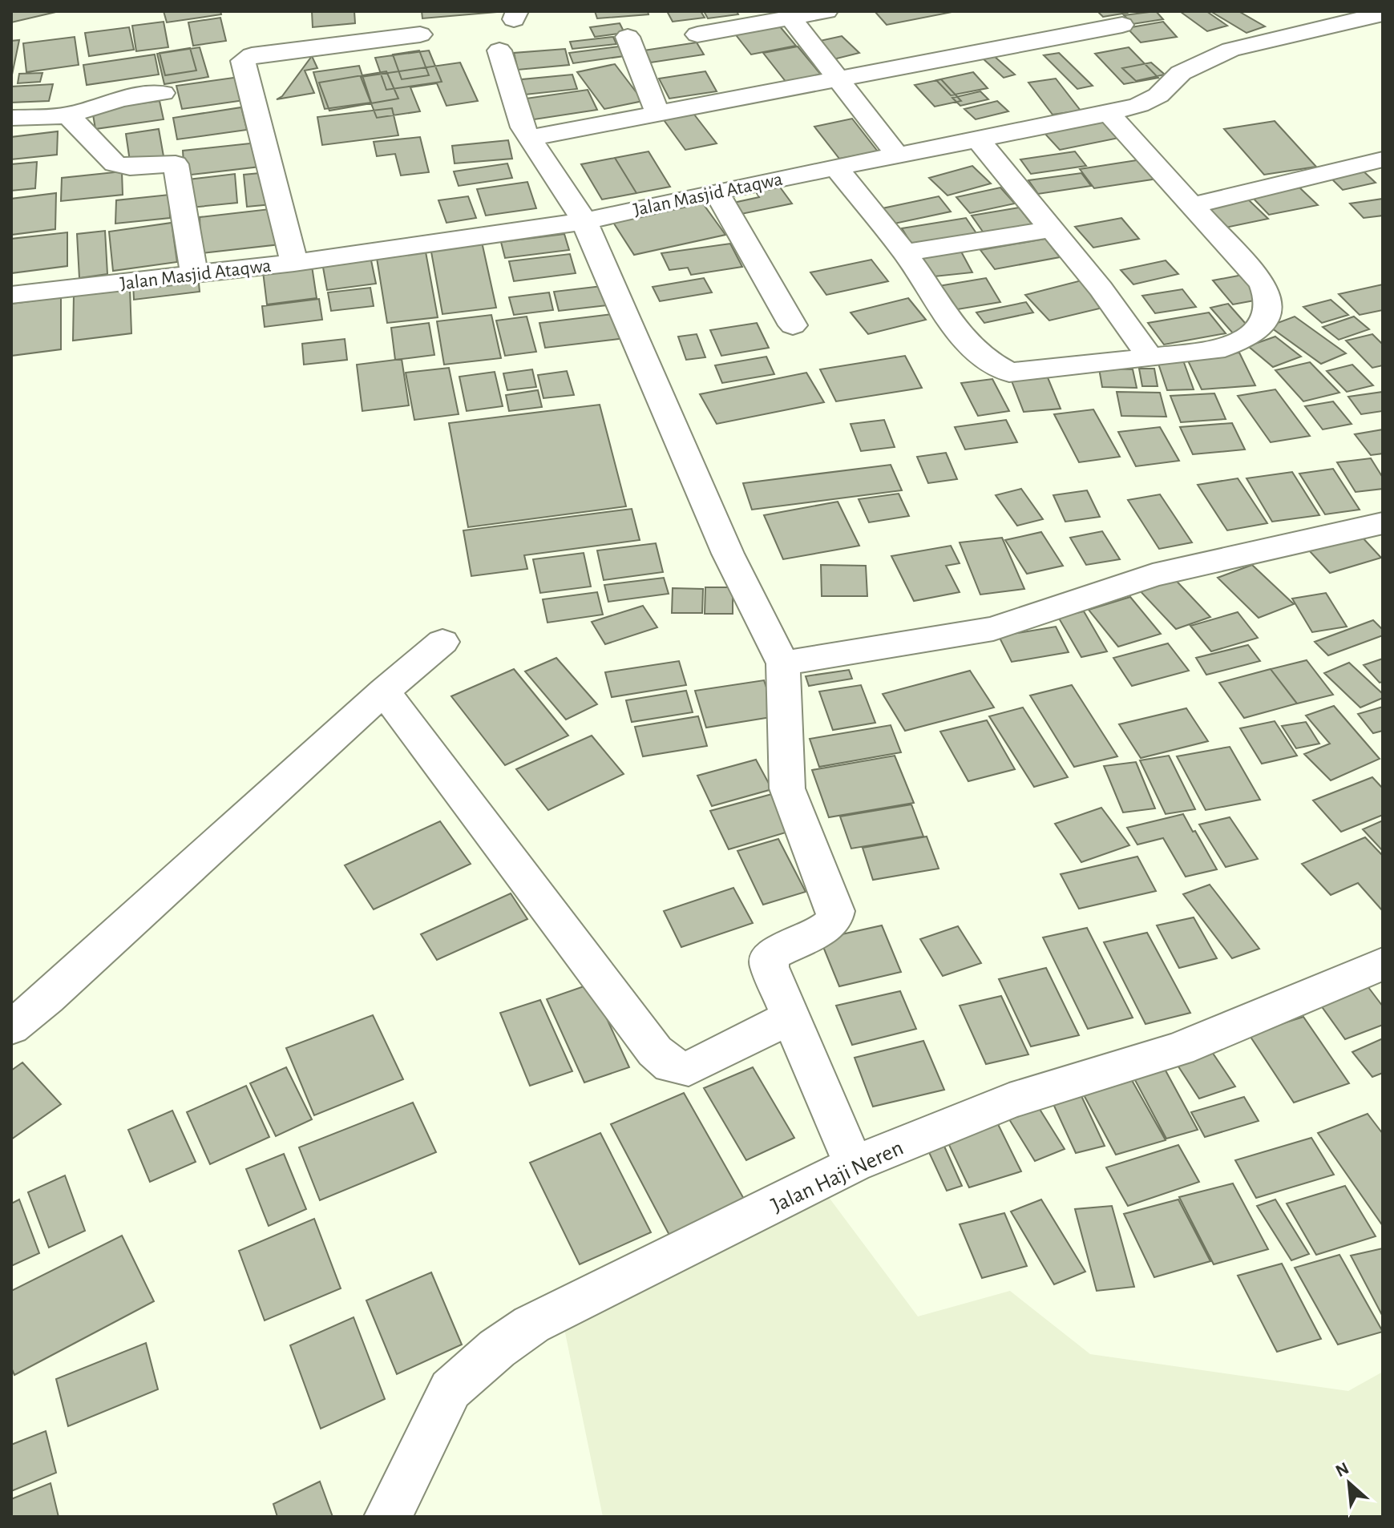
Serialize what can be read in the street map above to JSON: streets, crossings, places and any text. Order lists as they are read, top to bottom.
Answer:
{
  "streets": {
    "street": ["Jalan Masjid Ataqwa", "Jalan Haji Neren"]
  },
  "north": "top left"
}
